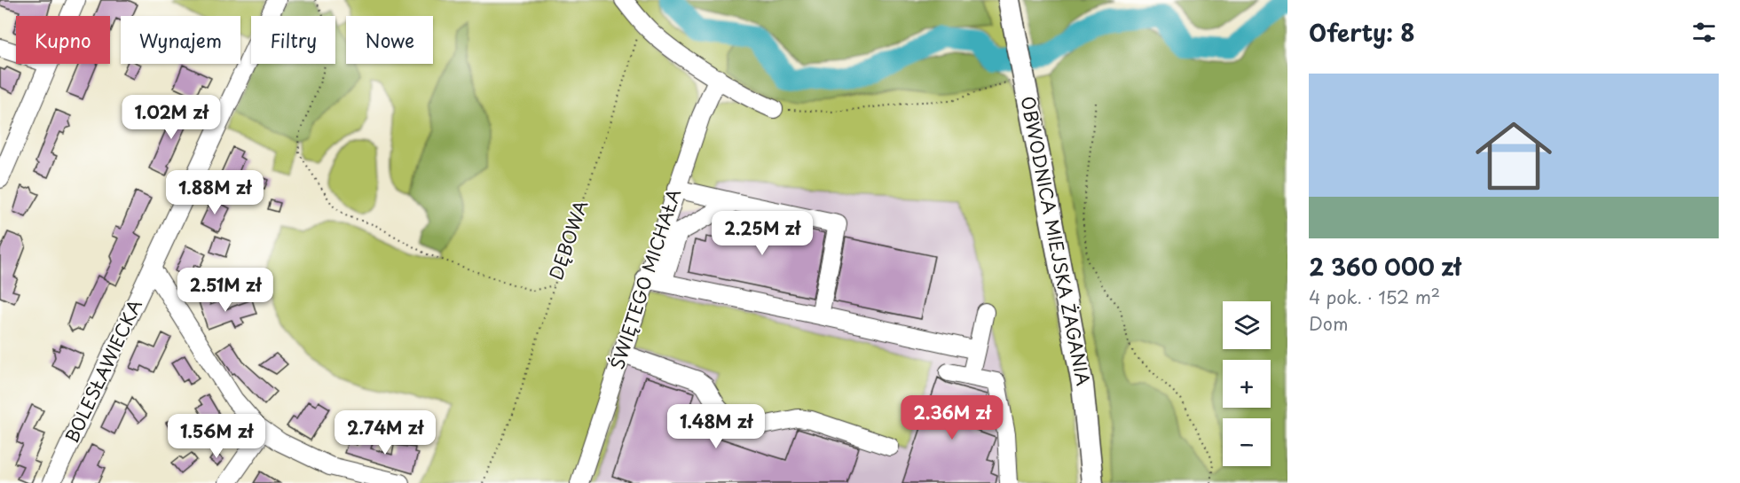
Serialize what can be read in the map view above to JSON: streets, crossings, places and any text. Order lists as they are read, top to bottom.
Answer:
{
  "streets": {
    "main road": ["OBWODNICA MIEJSKA ŻAGANIA"],
    "street": ["ŚWIĘTEGO MICHAŁA", "BOLESŁAWIECKA"],
    "path": ["DĘBOWA"]
  },
  "page": {
    "heading": "Oferty: 8",
    "chip": [
      "Kupno",
      "Wynajem",
      "Filtry",
      "Nowe"
    ],
    "list": [
      {
        "name": "2 360 000 zł",
        "note": "4 pok. · 152 m² · Dom"
      }
    ],
    "price": [
      "1.02M zł",
      "1.88M zł",
      "2.25M zł",
      "2.51M zł",
      "2.36M zł",
      "1.48M zł",
      "2.74M zł",
      "1.56M zł"
    ],
    "map_buttons": ["+", "−"]
  }
}
